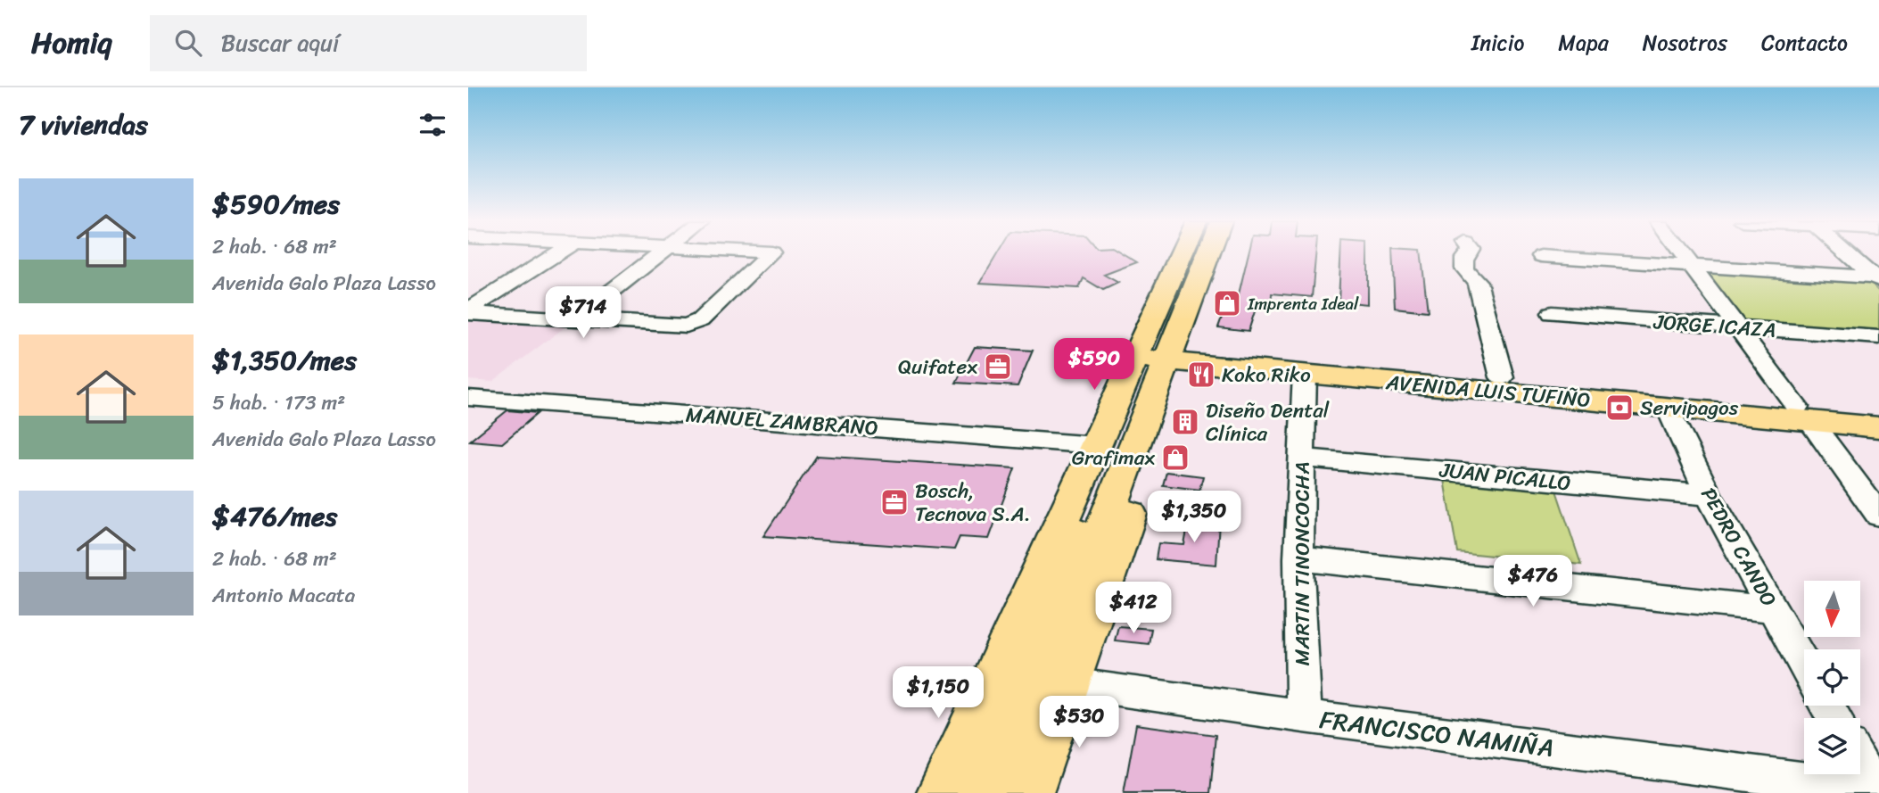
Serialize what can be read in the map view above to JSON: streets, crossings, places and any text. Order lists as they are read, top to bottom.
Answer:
{
  "streets": {
    "main road": ["AVENIDA LUIS TUFIÑO"],
    "street": [
      "JORGE ICAZA",
      "MANUEL ZAMBRANO",
      "JUAN PICALLO",
      "PEDRO CANDO",
      "MARTIN TINONCOCHA",
      "FRANCISCO NAMIÑA"
    ]
  },
  "crossings": [
    ["AVENIDA LUIS TUFIÑO", "PEDRO CANDO"],
    ["AVENIDA LUIS TUFIÑO", "MARTIN TINONCOCHA"],
    ["JUAN PICALLO", "PEDRO CANDO"],
    ["JUAN PICALLO", "MARTIN TINONCOCHA"],
    ["MARTIN TINONCOCHA", "FRANCISCO NAMIÑA"]
  ],
  "places": {
    "shop": ["Imprenta Ideal", "Grafimax"],
    "office": ["Quifatex", "Bosch, Tecnova S.A."],
    "restaurant": ["Koko Riko"],
    "bank": ["Servipagos"],
    "building": ["Diseño Dental Clínica"]
  },
  "north": "bottom",
  "page": {
    "header": "Homiq",
    "search": "Buscar aquí",
    "nav": [
      "Inicio",
      "Mapa",
      "Nosotros",
      "Contacto"
    ],
    "heading": "7 viviendas",
    "list": [
      {
        "name": "$590/mes",
        "note": "2 hab. · 68 m² · Avenida Galo Plaza Lasso"
      },
      {
        "name": "$1,350/mes",
        "note": "5 hab. · 173 m² · Avenida Galo Plaza Lasso"
      },
      {
        "name": "$476/mes",
        "note": "2 hab. · 68 m² · Antonio Macata"
      }
    ],
    "price": [
      "$714",
      "$590",
      "$1,350",
      "$476",
      "$412",
      "$1,150",
      "$530"
    ]
  }
}
